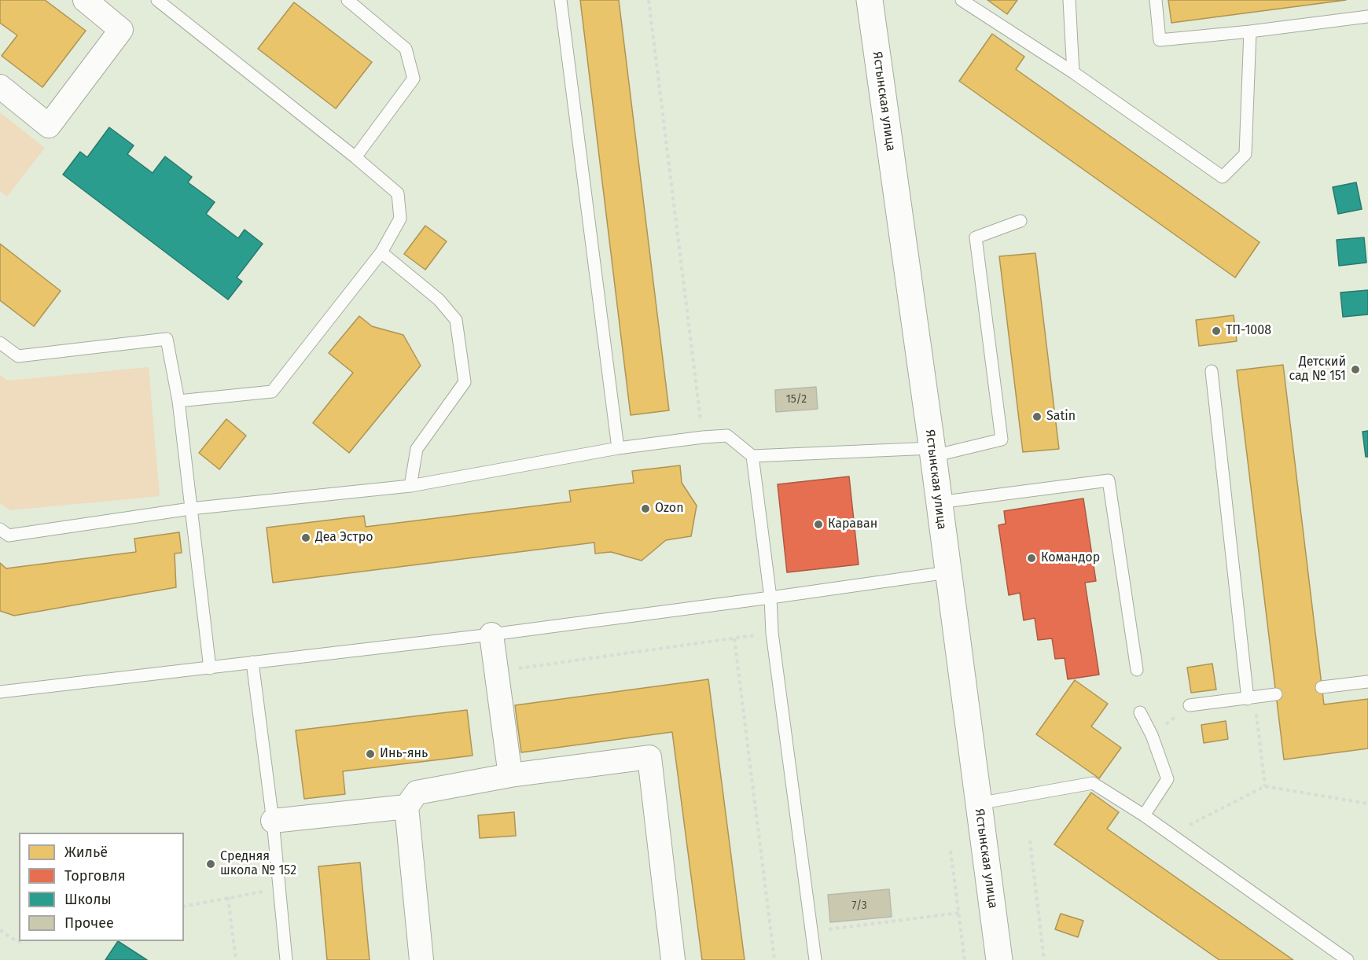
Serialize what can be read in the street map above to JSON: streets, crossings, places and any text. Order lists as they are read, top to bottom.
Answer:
{
  "streets": {
    "main road": ["Ястынская улица"]
  },
  "places": [
    "ТП-1008",
    "Детский сад № 151",
    "Satin",
    "Ozon",
    "Караван",
    "Деа Эстро",
    "Командор",
    "Инь-янь",
    "Средняя школа № 152"
  ],
  "house_numbers": ["15/2", "7/3"],
  "legend": [
    "Жильё",
    "Торговля",
    "Школы",
    "Прочее"
  ]
}
